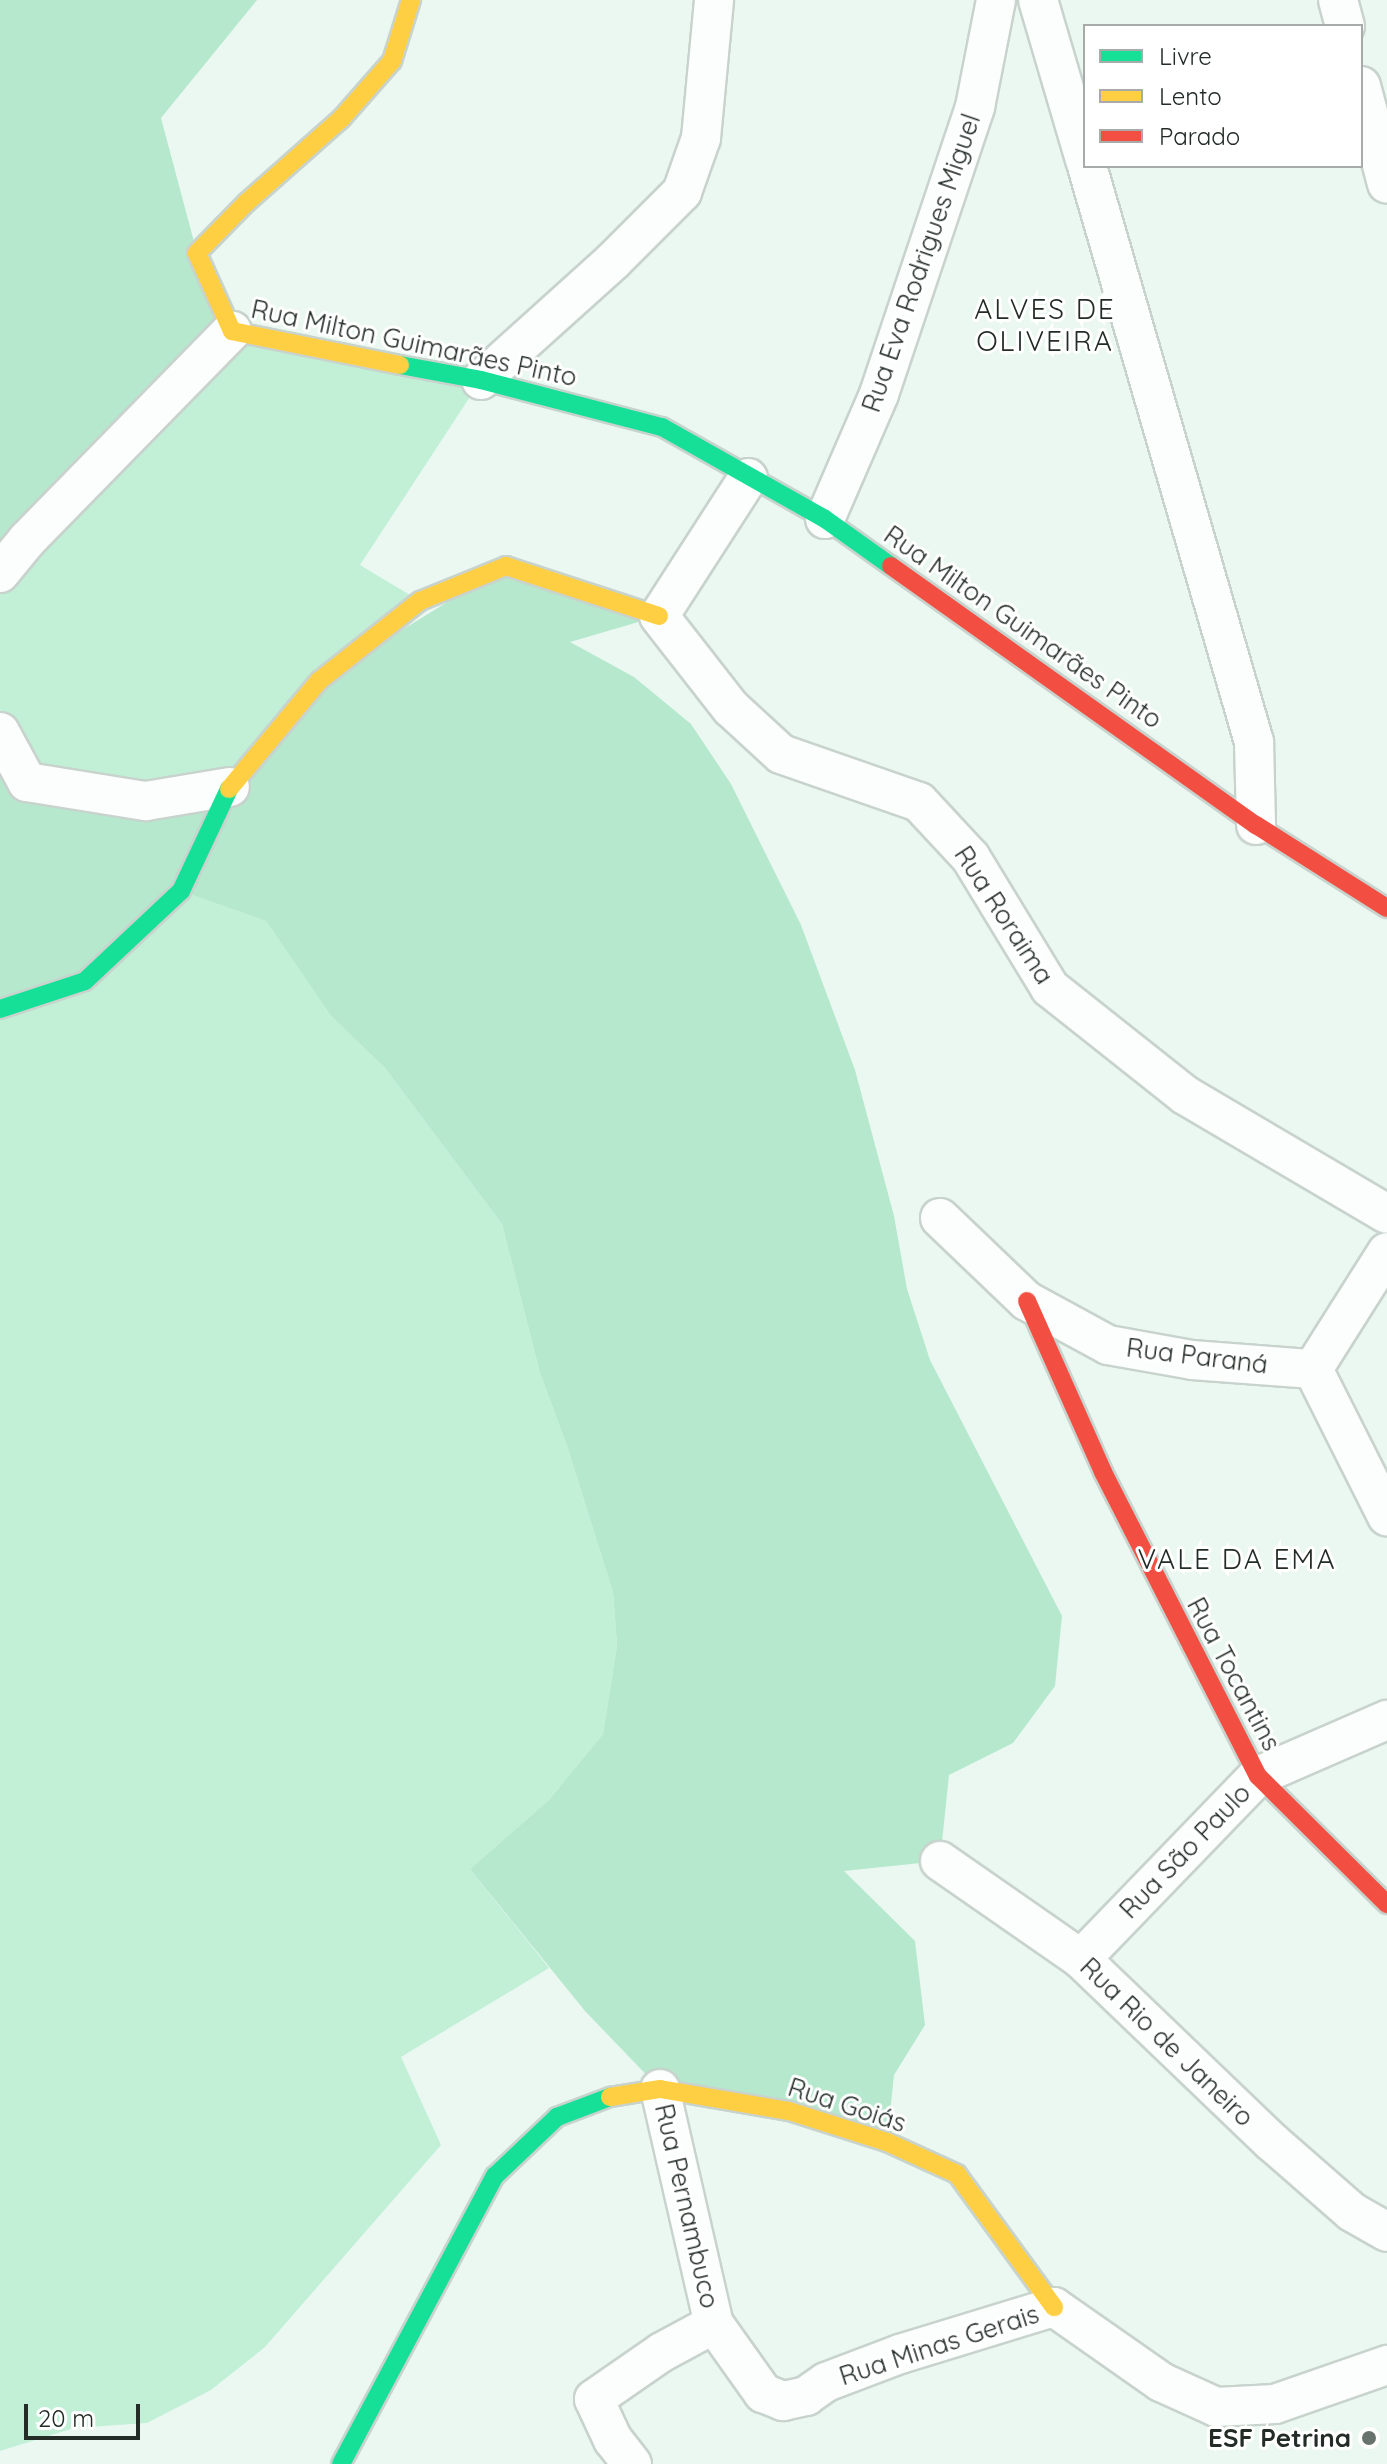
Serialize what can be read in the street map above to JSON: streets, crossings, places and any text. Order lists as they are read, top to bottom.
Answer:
{
  "streets": {
    "street": [
      "Rua Eva Rodrigues Miguel",
      "Rua Milton Guimarães Pinto",
      "Rua Roraima",
      "Rua Paraná",
      "Rua Tocantins",
      "Rua São Paulo",
      "Rua Rio de Janeiro",
      "Rua Goiás",
      "Rua Pernambuco",
      "Rua Minas Gerais"
    ]
  },
  "crossings": [
    ["Rua Eva Rodrigues Miguel", "Rua Milton Guimarães Pinto"],
    ["Rua Paraná", "Rua Tocantins"],
    ["Rua Tocantins", "Rua São Paulo"],
    ["Rua São Paulo", "Rua Rio de Janeiro"],
    ["Rua Goiás", "Rua Pernambuco"],
    ["Rua Goiás", "Rua Minas Gerais"],
    ["Rua Pernambuco", "Rua Minas Gerais"]
  ],
  "districts": ["ALVES DE OLIVEIRA", "VALE DA EMA"],
  "places": ["ESF Petrina"],
  "legend": ["Livre", "Lento", "Parado"],
  "scale_bar": "20 m"
}
